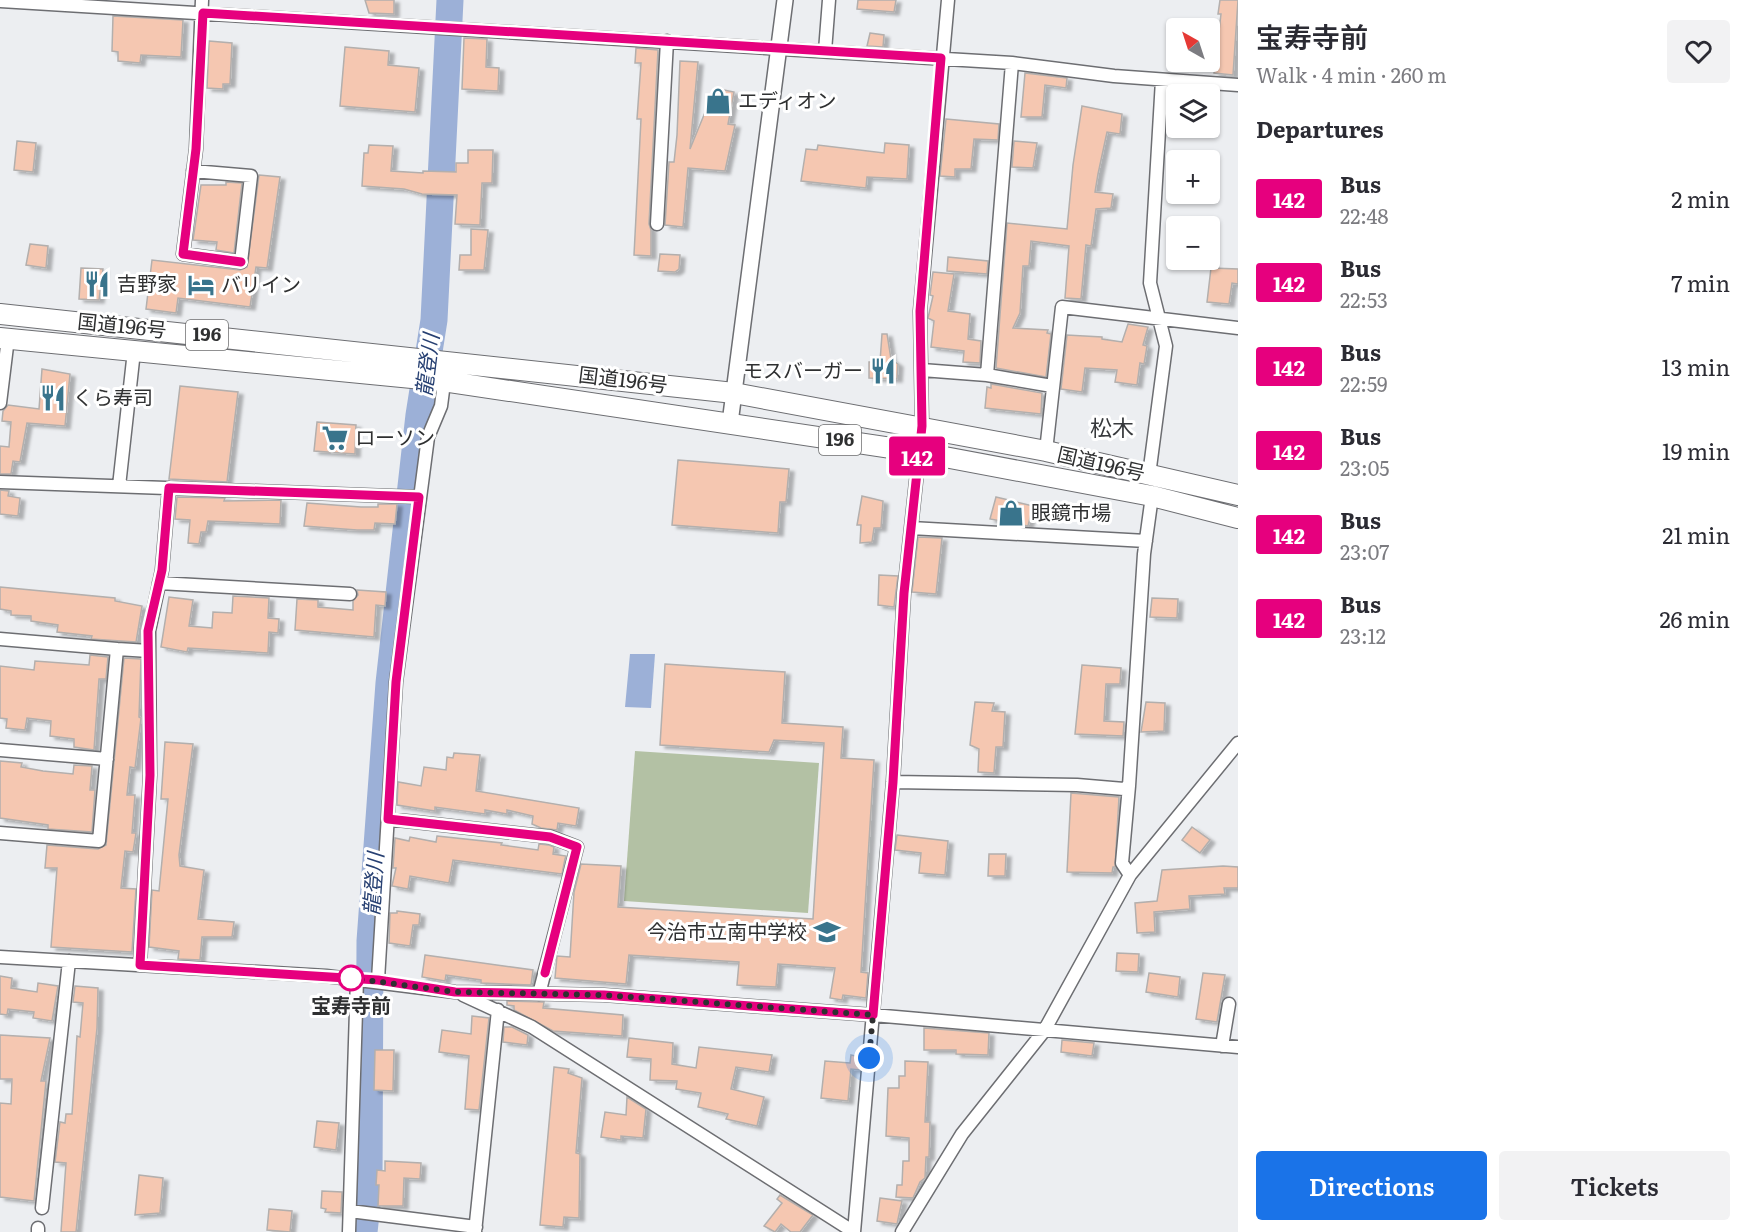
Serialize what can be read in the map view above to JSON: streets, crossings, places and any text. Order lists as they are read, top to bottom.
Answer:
{
  "streets": {
    "highway": ["国道196号", "196"]
  },
  "districts": ["松木"],
  "water": ["龍登川"],
  "places": {
    "shop": ["エディオン", "眼鏡市場"],
    "restaurant": ["吉野家", "モスバーガー", "くら寿司"],
    "hotel": ["バリイン"],
    "supermarket": ["ローソン"],
    "school or university": ["今治市立南中学校"],
    "other": ["宝寿寺前"]
  },
  "lines": ["bus line 142"],
  "north": "top left",
  "page": {
    "on_map": "142",
    "heading": [
      ["宝寿寺前", "Walk · 4 min · 260 m"],
      "Departures"
    ],
    "map_buttons": ["+", "−"],
    "list": [
      {
        "mark": "142",
        "name": "Bus",
        "note": "22:48",
        "value": "2 min"
      },
      {
        "mark": "142",
        "name": "Bus",
        "note": "22:53",
        "value": "7 min"
      },
      {
        "mark": "142",
        "name": "Bus",
        "note": "22:59",
        "value": "13 min"
      },
      {
        "mark": "142",
        "name": "Bus",
        "note": "23:05",
        "value": "19 min"
      },
      {
        "mark": "142",
        "name": "Bus",
        "note": "23:07",
        "value": "21 min"
      },
      {
        "mark": "142",
        "name": "Bus",
        "note": "23:12",
        "value": "26 min"
      }
    ],
    "buttons": ["Directions", "Tickets"]
  }
}
